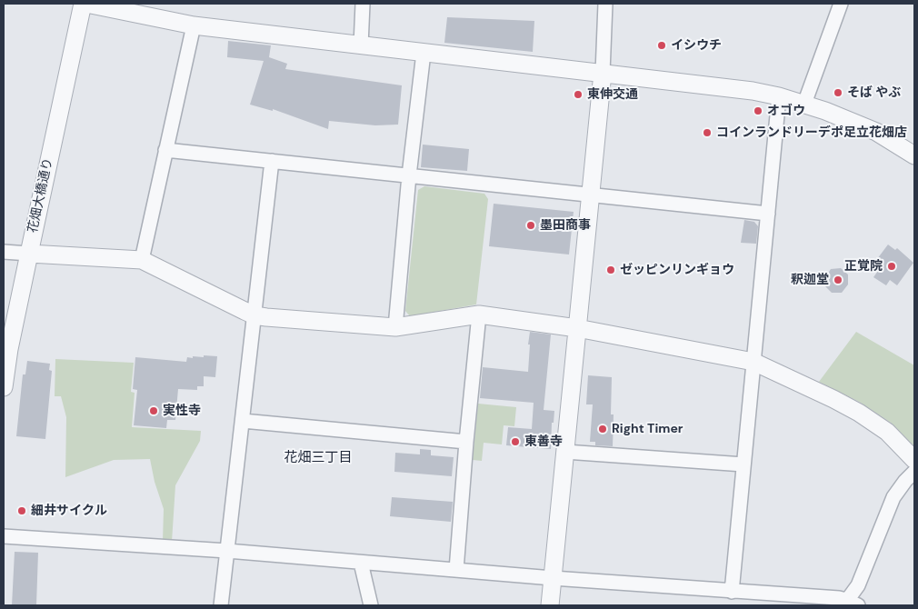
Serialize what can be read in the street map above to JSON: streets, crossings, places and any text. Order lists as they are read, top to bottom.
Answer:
{
  "streets": {
    "street": ["花畑大橋通り"]
  },
  "districts": ["花畑三丁目"],
  "places": [
    "イシウチ",
    "そば やぶ",
    "東伸交通",
    "オゴウ",
    "コインランドリーデポ足立花畑店",
    "墨田商事",
    "正覚院",
    "ゼッピンリンギョウ",
    "釈迦堂",
    "実性寺",
    "Right Timer",
    "東善寺",
    "細井サイクル"
  ]
}
